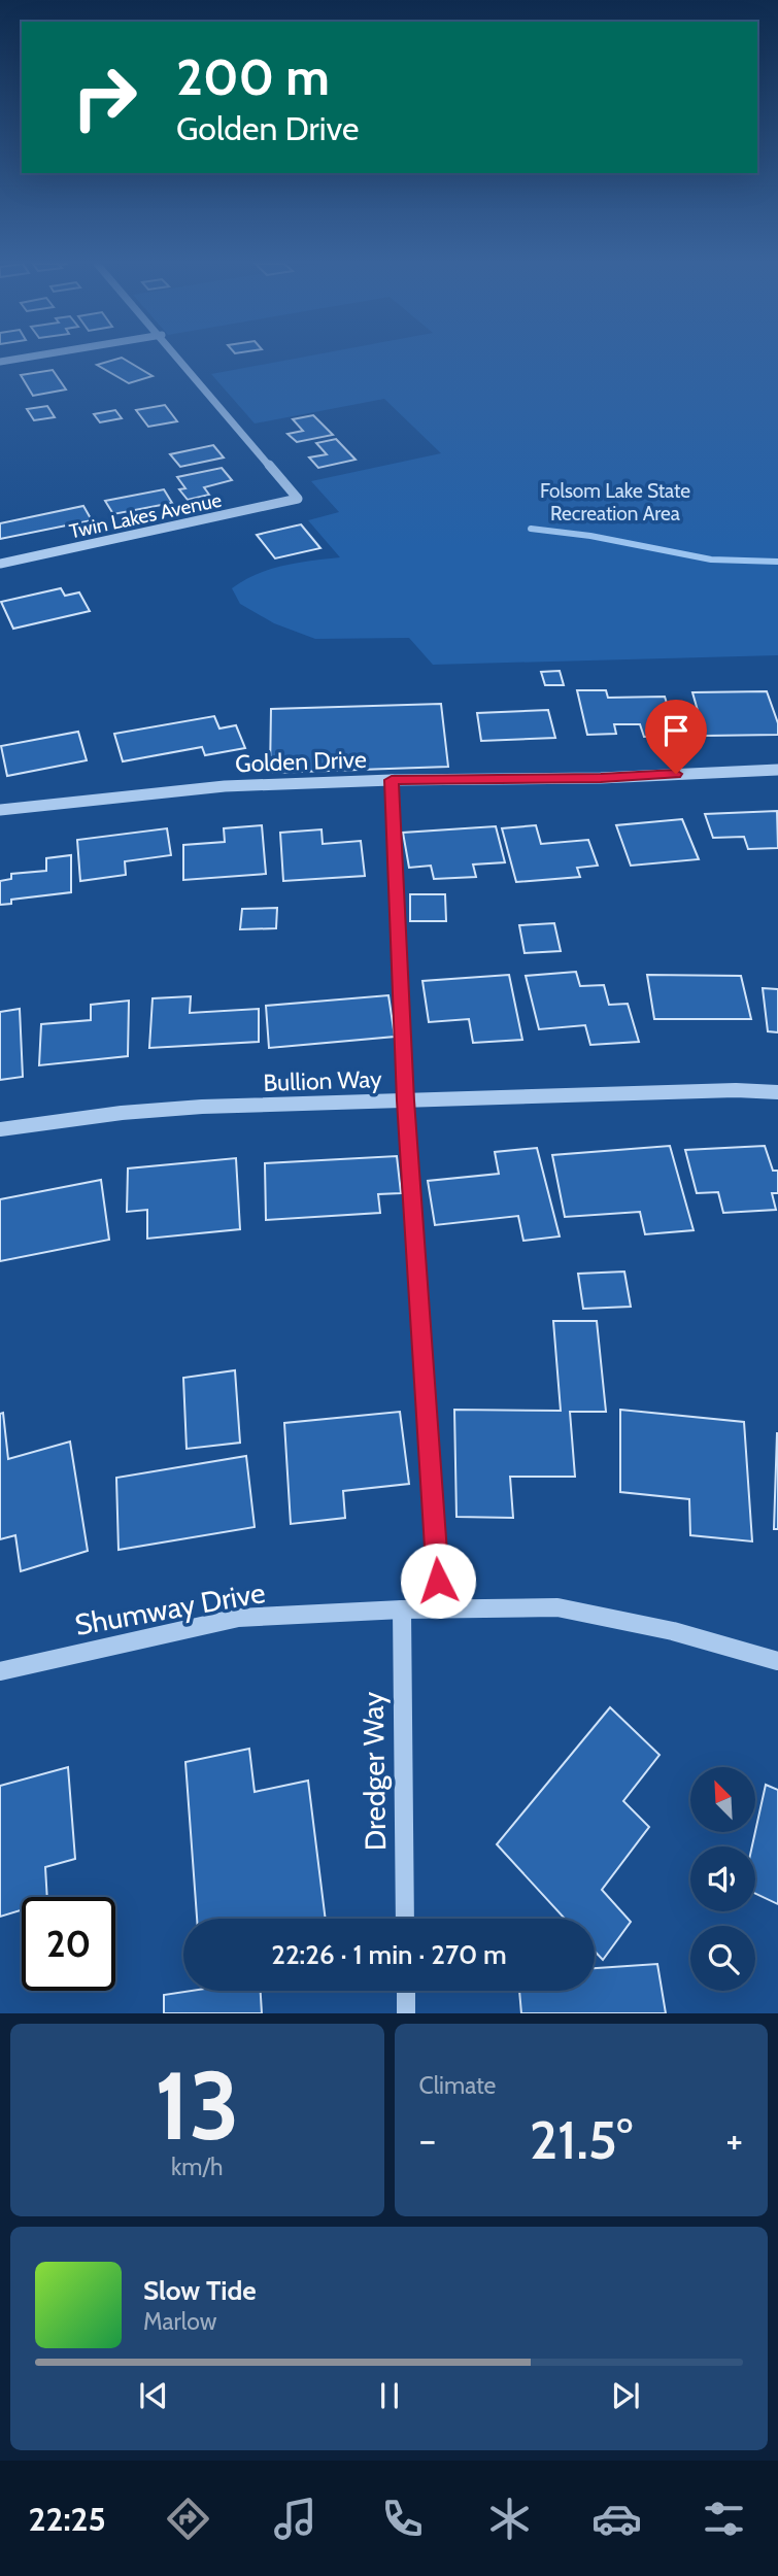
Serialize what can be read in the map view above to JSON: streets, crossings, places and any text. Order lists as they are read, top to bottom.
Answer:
{
  "streets": {
    "street": [
      "Twin Lakes Avenue",
      "Golden Drive",
      "Bullion Way",
      "Shumway Drive",
      "Dredger Way"
    ]
  },
  "crossings": [
    ["Shumway Drive", "Dredger Way"]
  ],
  "parks": ["Folsom Lake State Recreation Area"],
  "north": "top left",
  "page": {
    "turn": ["200 m", "Golden Drive"],
    "limit": "20",
    "trip": "22:26 · 1 min · 270 m",
    "tile": [
      ["13", "km/h"],
      "Climate"
    ],
    "heat": ["−", "21.5°", "+"],
    "song": ["Slow Tide", "Marlow"],
    "tabs": "22:25"
  }
}
